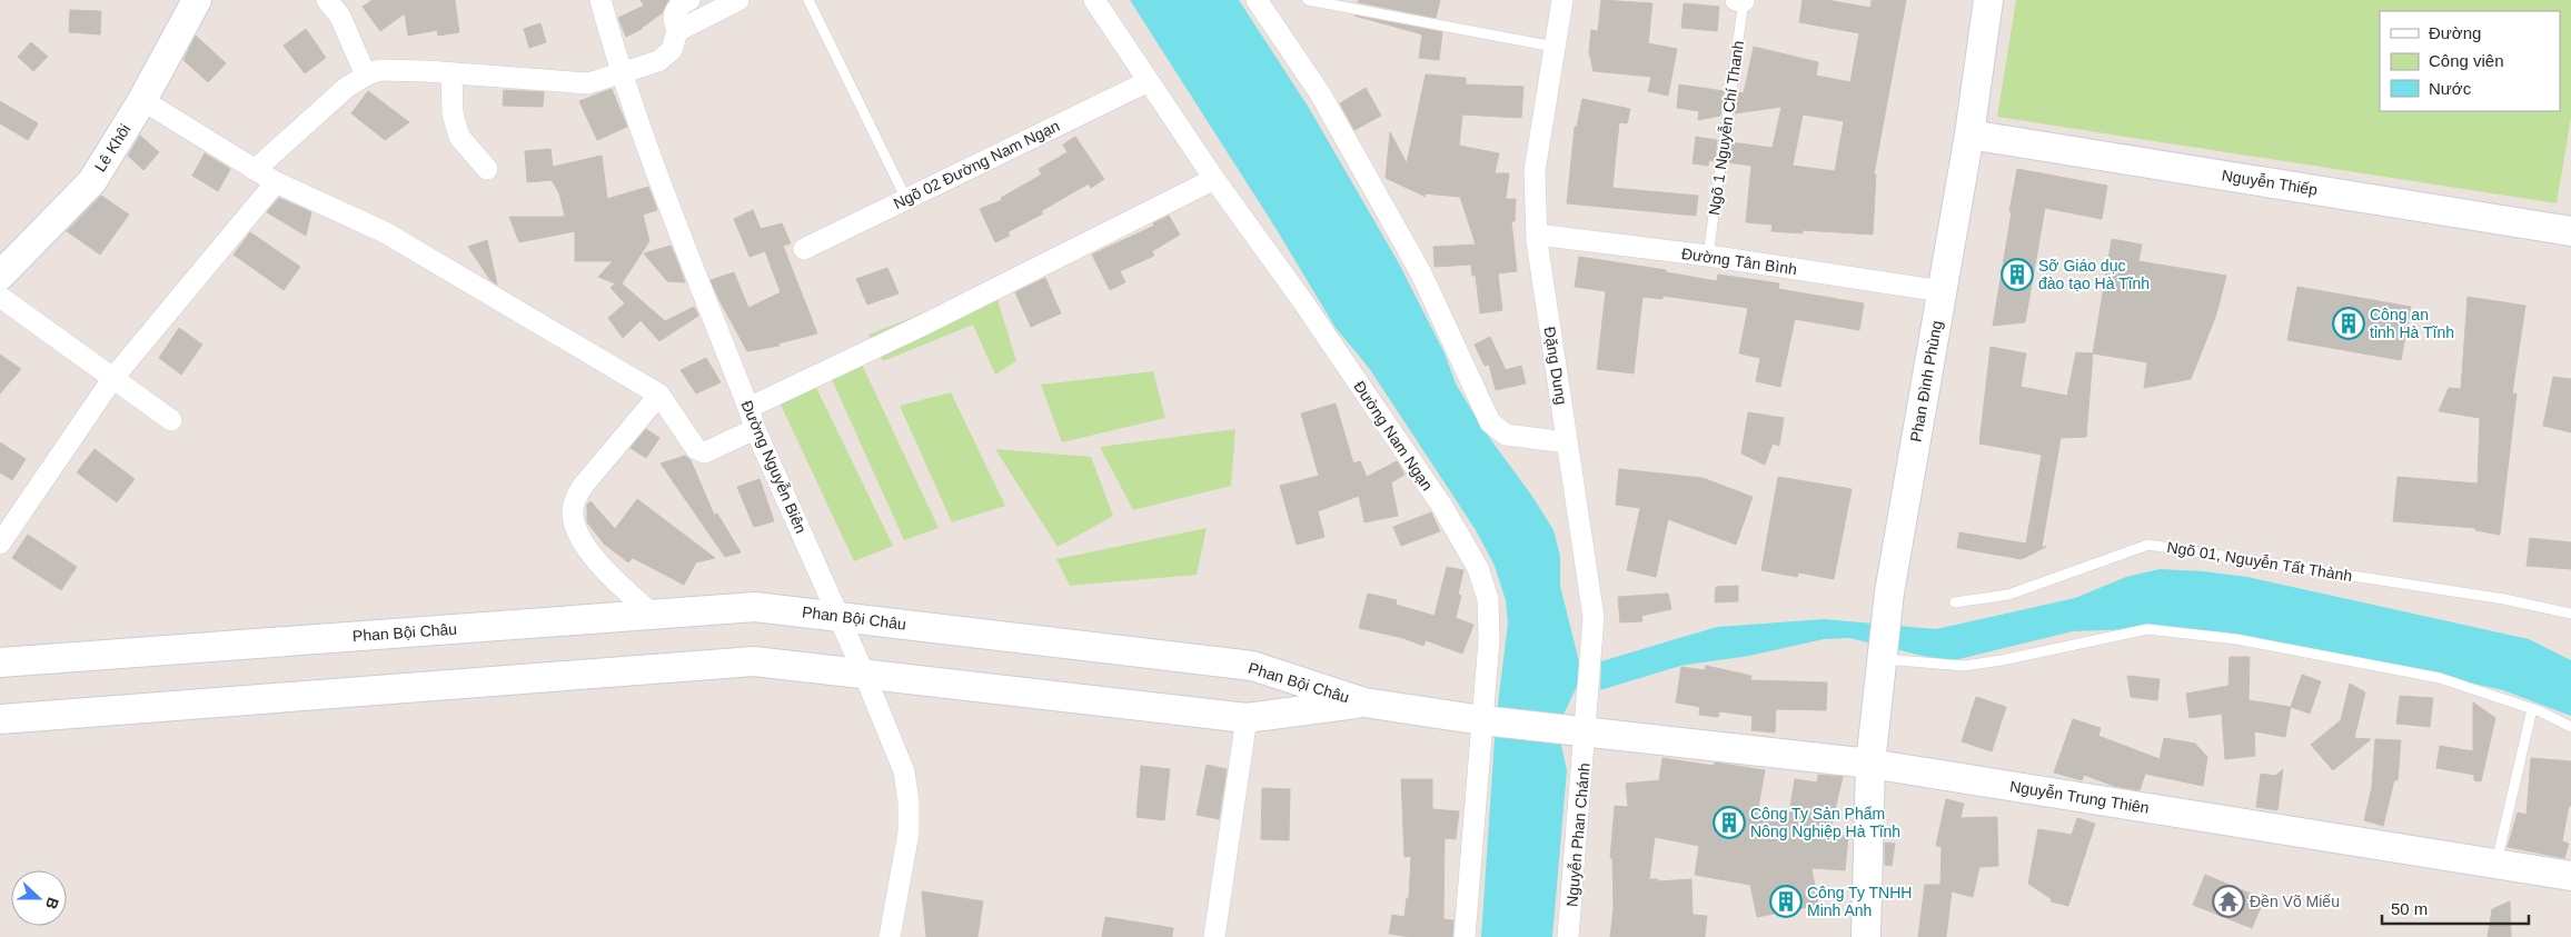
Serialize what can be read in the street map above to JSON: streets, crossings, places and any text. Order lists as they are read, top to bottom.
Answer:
{
  "streets": {
    "street": [
      "Lê Khôi",
      "Ngõ 02 Đường Nam Ngạn",
      "Nguyễn Thiếp",
      "Đường Tân Bình",
      "Đặng Dung",
      "Phan Đình Phùng",
      "Đường Nam Ngạn",
      "Đường Nguyễn Biên",
      "Phan Bội Châu",
      "Nguyễn Trung Thiên",
      "Nguyễn Phan Chánh"
    ],
    "lane": ["Ngõ 1 Nguyễn Chí Thanh", "Ngõ 01, Nguyễn Tất Thành"]
  },
  "crossings": [
    ["Ngõ 1 Nguyễn Chí Thanh", "Đường Tân Bình"],
    ["Ngõ 02 Đường Nam Ngạn", "Đường Nam Ngạn"],
    ["Nguyễn Thiếp", "Phan Đình Phùng"],
    ["Đường Tân Bình", "Đặng Dung"],
    ["Đường Tân Bình", "Phan Đình Phùng"],
    ["Đặng Dung", "Nguyễn Trung Thiên"],
    ["Đặng Dung", "Nguyễn Phan Chánh"],
    ["Phan Đình Phùng", "Nguyễn Trung Thiên"],
    ["Đường Nam Ngạn", "Nguyễn Trung Thiên"],
    ["Đường Nguyễn Biên", "Phan Bội Châu"],
    ["Phan Bội Châu", "Nguyễn Trung Thiên"],
    ["Nguyễn Trung Thiên", "Nguyễn Phan Chánh"]
  ],
  "places": {
    "building": [
      "Sỡ Giáo dục đào tạo Hà Tĩnh",
      "Công an tỉnh Hà Tĩnh",
      "Công Ty Sản Phẩm Nông Nghiệp Hà Tĩnh",
      "Công Ty TNHH Minh Anh"
    ],
    "temple": ["Đền Võ Miếu"]
  },
  "legend": ["Đường", "Công viên", "Nước"],
  "scale_bar": "50 m",
  "north": "right"
}
